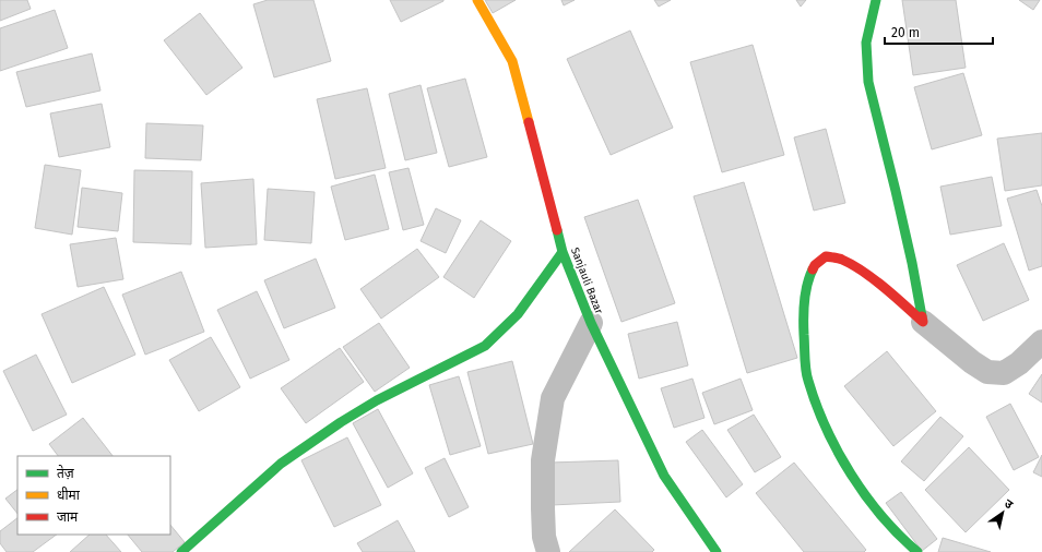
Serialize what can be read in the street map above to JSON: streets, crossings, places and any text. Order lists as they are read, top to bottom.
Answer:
{
  "streets": {
    "street": ["Sanjauli Bazar"]
  },
  "legend": ["तेज़", "धीमा", "जाम"],
  "scale_bar": "20 m",
  "north": "top right"
}
